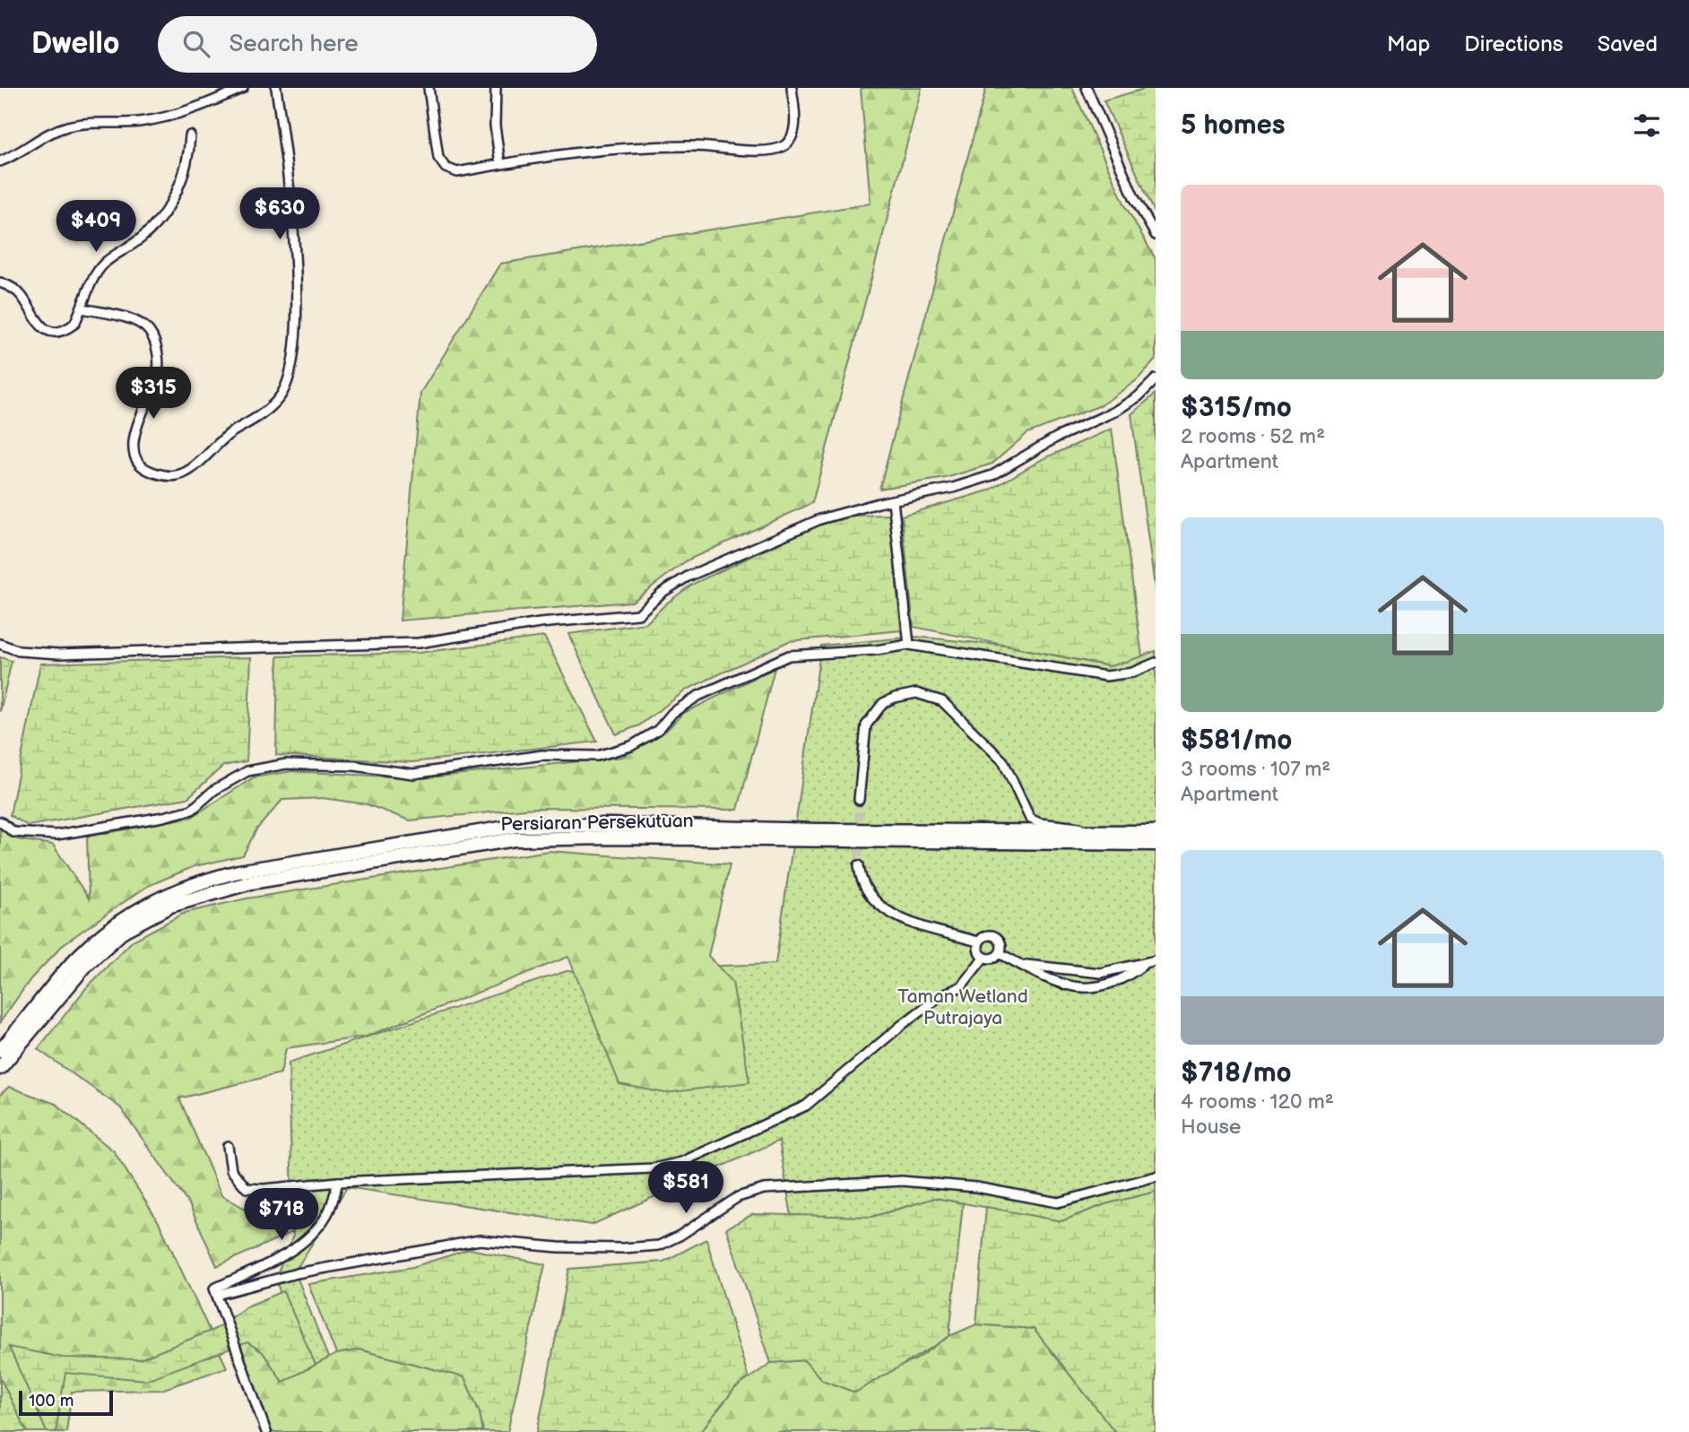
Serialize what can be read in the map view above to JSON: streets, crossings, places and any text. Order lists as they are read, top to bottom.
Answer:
{
  "streets": {
    "main road": ["Persiaran Persekutuan"]
  },
  "parks": ["Taman Wetland Putrajaya"],
  "scale_bar": "100 m",
  "page": {
    "header": "Dwello",
    "search": "Search here",
    "nav": ["Map", "Directions", "Saved"],
    "heading": "5 homes",
    "list": [
      {
        "name": "$315/mo",
        "note": "2 rooms · 52 m² · Apartment"
      },
      {
        "name": "$581/mo",
        "note": "3 rooms · 107 m² · Apartment"
      },
      {
        "name": "$718/mo",
        "note": "4 rooms · 120 m² · House"
      }
    ],
    "price": [
      "$630",
      "$409",
      "$315",
      "$581",
      "$718"
    ],
    "scale": "100 m"
  }
}
